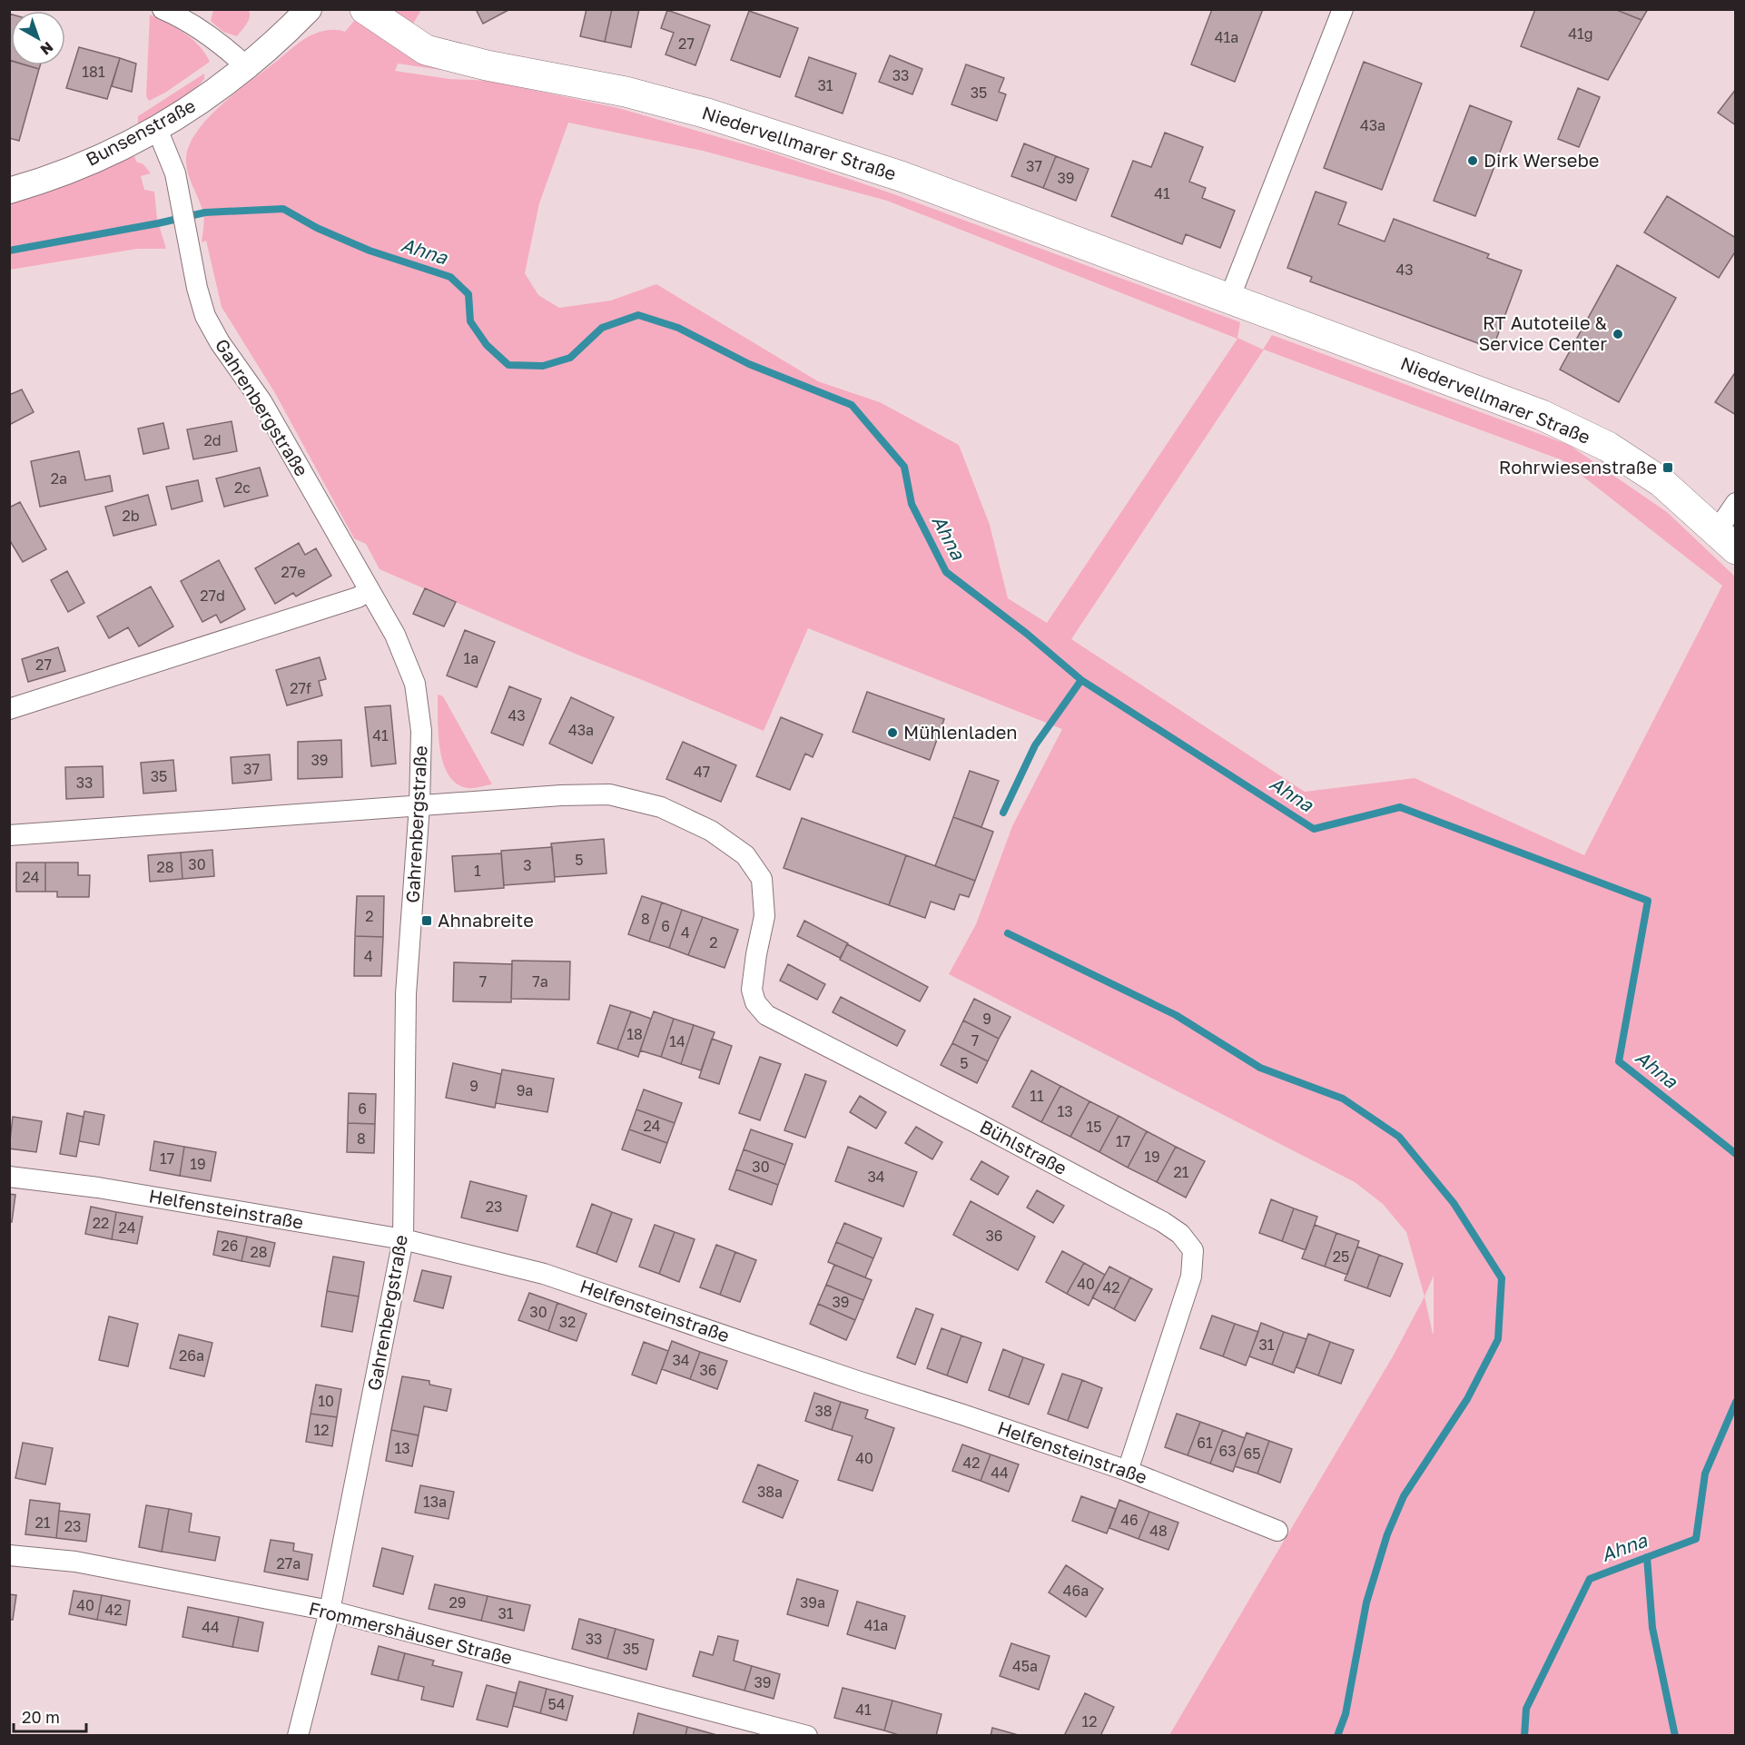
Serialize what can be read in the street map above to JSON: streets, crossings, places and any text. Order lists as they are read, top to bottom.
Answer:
{
  "streets": {
    "main road": ["Niedervellmarer Straße"],
    "street": [
      "Bunsenstraße",
      "Gahrenbergstraße",
      "Bühlstraße",
      "Helfensteinstraße",
      "Frommershäuser Straße"
    ]
  },
  "crossings": [
    ["Bunsenstraße", "Gahrenbergstraße"],
    ["Gahrenbergstraße", "Bühlstraße"],
    ["Gahrenbergstraße", "Helfensteinstraße"],
    ["Gahrenbergstraße", "Frommershäuser Straße"],
    ["Bühlstraße", "Helfensteinstraße"]
  ],
  "water": ["Ahna"],
  "places": {
    "other": ["Dirk Wersebe", "RT Autoteile & Service Center", "Mühlenladen"],
    "transit": ["Rohrwiesenstraße", "Ahnabreite"]
  },
  "house_numbers": [
    "41g",
    "41a",
    "27",
    "181",
    "33",
    "31",
    "35",
    "43a",
    "37",
    "39",
    "41",
    "43",
    "2d",
    "2a",
    "2c",
    "2b",
    "27e",
    "27d",
    "1a",
    "27",
    "27f",
    "43",
    "43a",
    "41",
    "39",
    "37",
    "47",
    "35",
    "33",
    "5",
    "30",
    "3",
    "28",
    "1",
    "24",
    "2",
    "8",
    "6",
    "4",
    "2",
    "4",
    "7",
    "7a",
    "9",
    "18",
    "7",
    "14",
    "5",
    "9",
    "9a",
    "11",
    "6",
    "13",
    "24",
    "15",
    "8",
    "17",
    "19",
    "17",
    "19",
    "30",
    "21",
    "34",
    "23",
    "22",
    "24",
    "36",
    "26",
    "28",
    "25",
    "40",
    "42",
    "39",
    "30",
    "32",
    "31",
    "26a",
    "34",
    "36",
    "10",
    "38",
    "12",
    "61",
    "13",
    "63",
    "65",
    "40",
    "42",
    "44",
    "38a",
    "13a",
    "46",
    "21",
    "23",
    "48",
    "27a",
    "46a",
    "29",
    "39a",
    "40",
    "42",
    "31",
    "41a",
    "44",
    "33",
    "35",
    "45a",
    "39",
    "54",
    "41",
    "12"
  ],
  "scale_bar": "20 m",
  "north": "bottom right"
}
